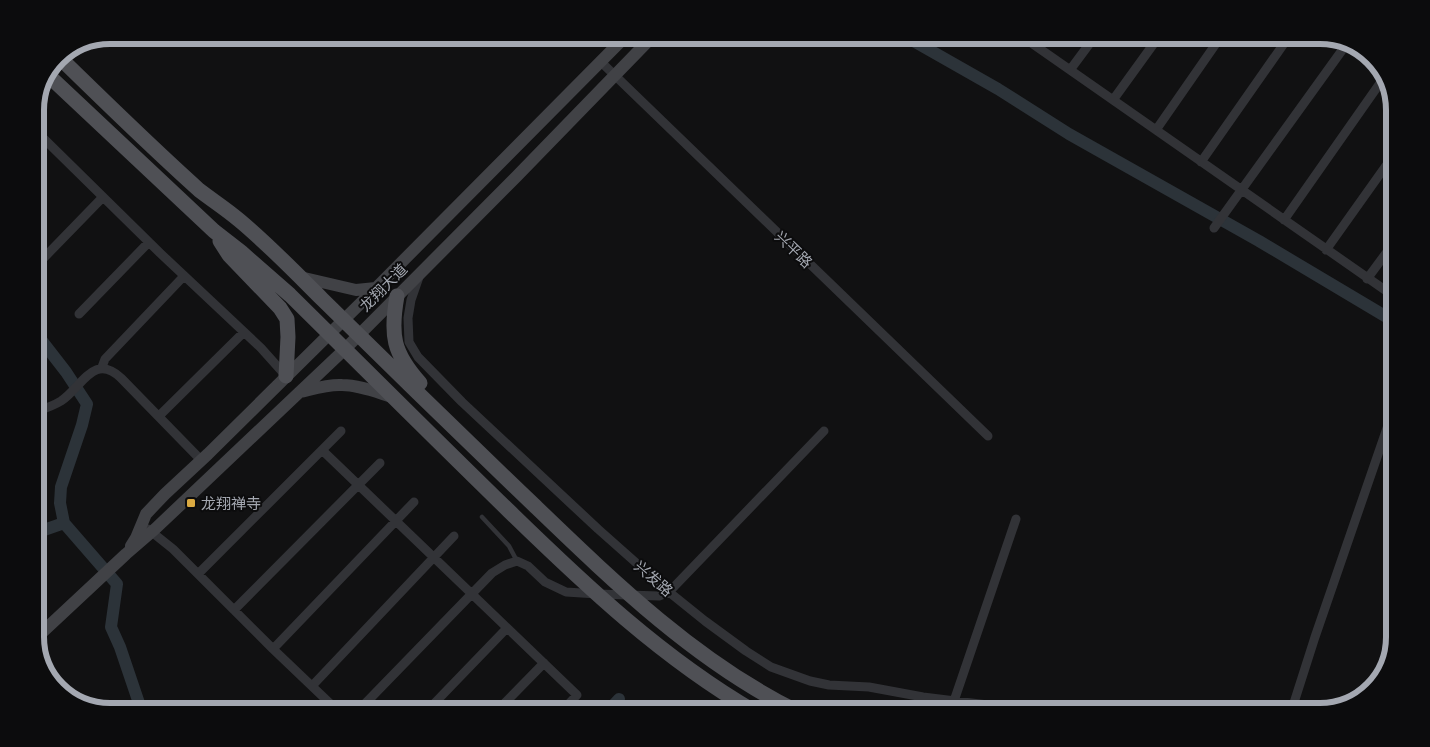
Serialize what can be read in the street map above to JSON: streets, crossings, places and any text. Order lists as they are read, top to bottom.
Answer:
{
  "streets": {
    "main road": ["龙翔大道"],
    "street": ["兴平路", "兴发路"]
  },
  "crossings": [
    ["兴平路", "龙翔大道"],
    ["龙翔大道", "兴发路"]
  ],
  "places": {
    "transit": ["龙翔禅寺"]
  }
}
